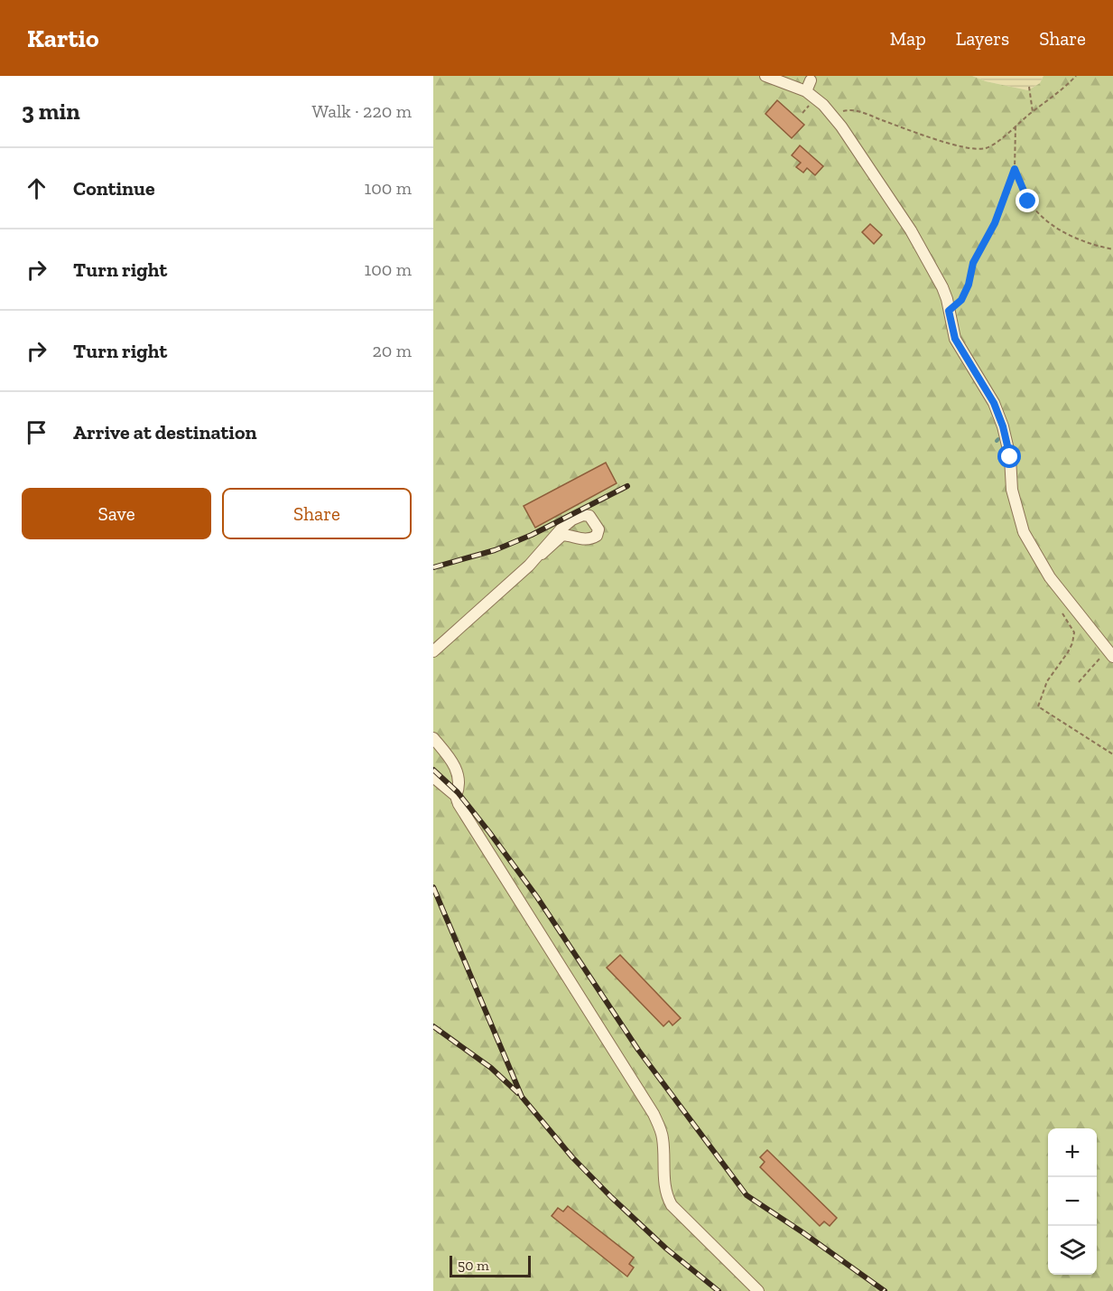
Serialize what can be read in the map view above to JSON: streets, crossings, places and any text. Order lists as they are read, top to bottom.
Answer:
{
  "scale_bar": "50 m",
  "page": {
    "header": "Kartio",
    "nav": ["Map", "Layers", "Share"],
    "heading": ["3 min", "Walk · 220 m"],
    "list": [
      ["Continue", "100 m"],
      ["Turn right", "100 m"],
      ["Turn right", "20 m"],
      "Arrive at destination"
    ],
    "buttons": ["Save", "Share"],
    "map_buttons": ["+", "−"],
    "scale": "50 m"
  }
}
